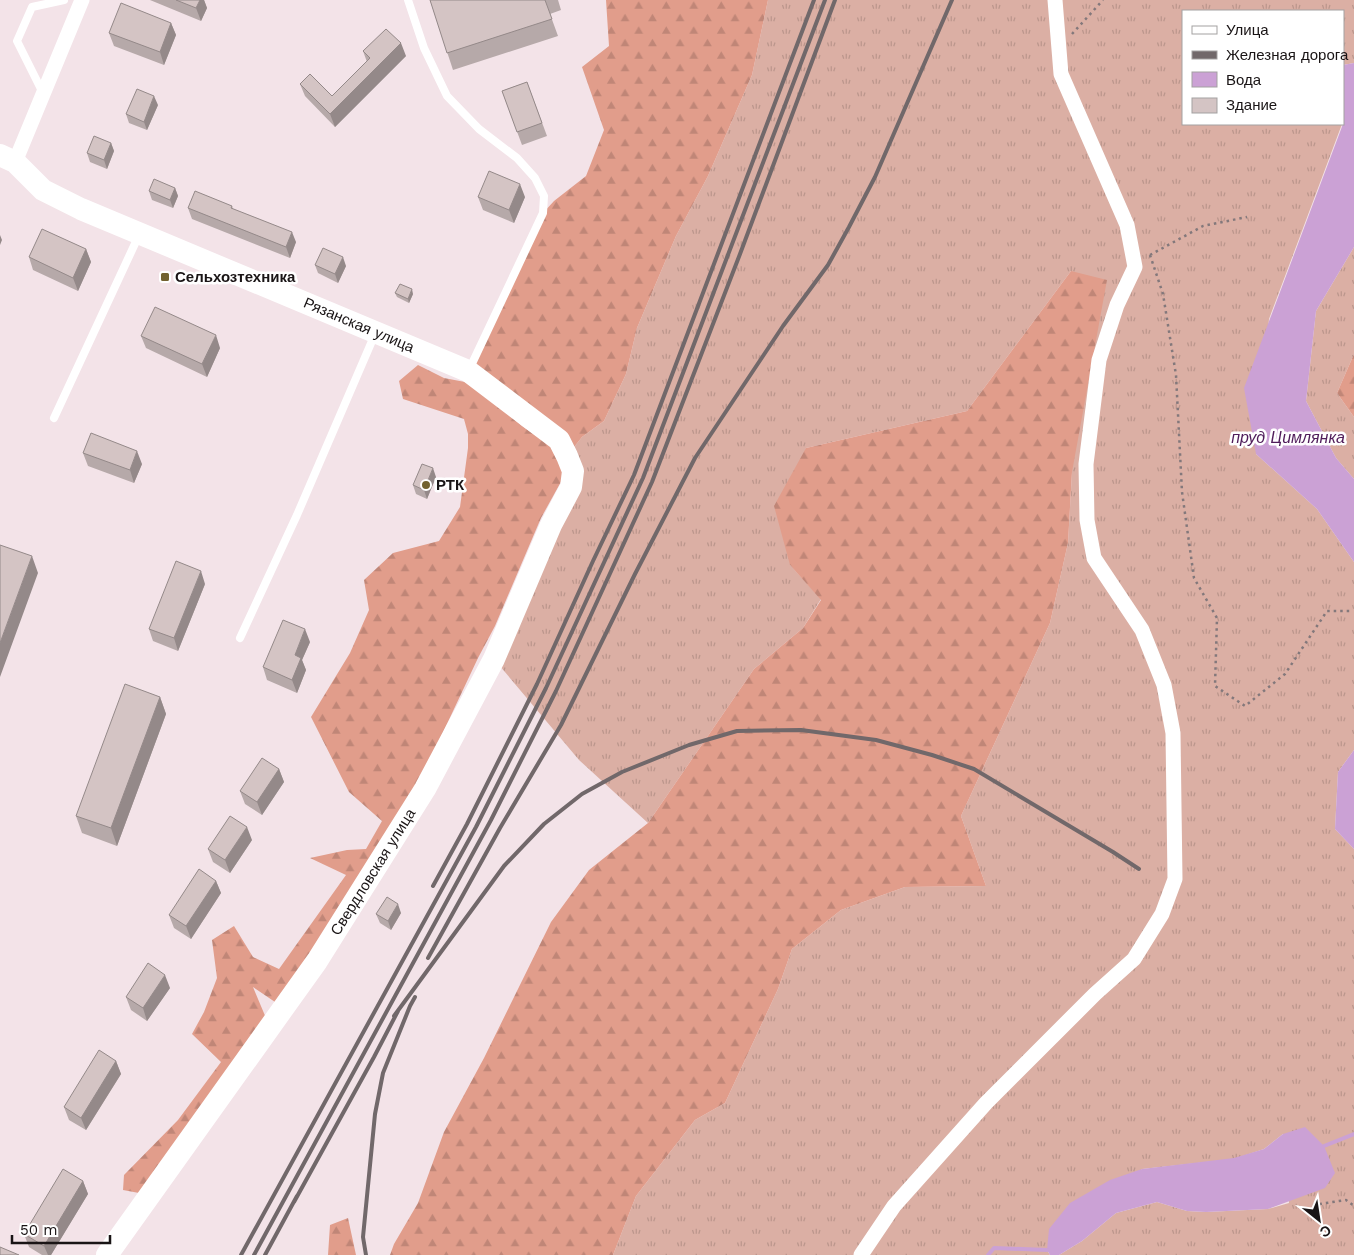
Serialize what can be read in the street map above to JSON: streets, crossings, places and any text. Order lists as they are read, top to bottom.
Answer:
{
  "streets": {
    "main road": ["Рязанская улица", "Свердловская улица"]
  },
  "crossings": [
    ["Рязанская улица", "Свердловская улица"]
  ],
  "water": ["пруд Цимлянка"],
  "places": {
    "transit": ["Сельхозтехника"],
    "other": ["РТК"]
  },
  "legend": [
    "Улица",
    "Железная дорога",
    "Вода",
    "Здание"
  ],
  "scale_bar": "50 m",
  "north": "bottom right"
}
